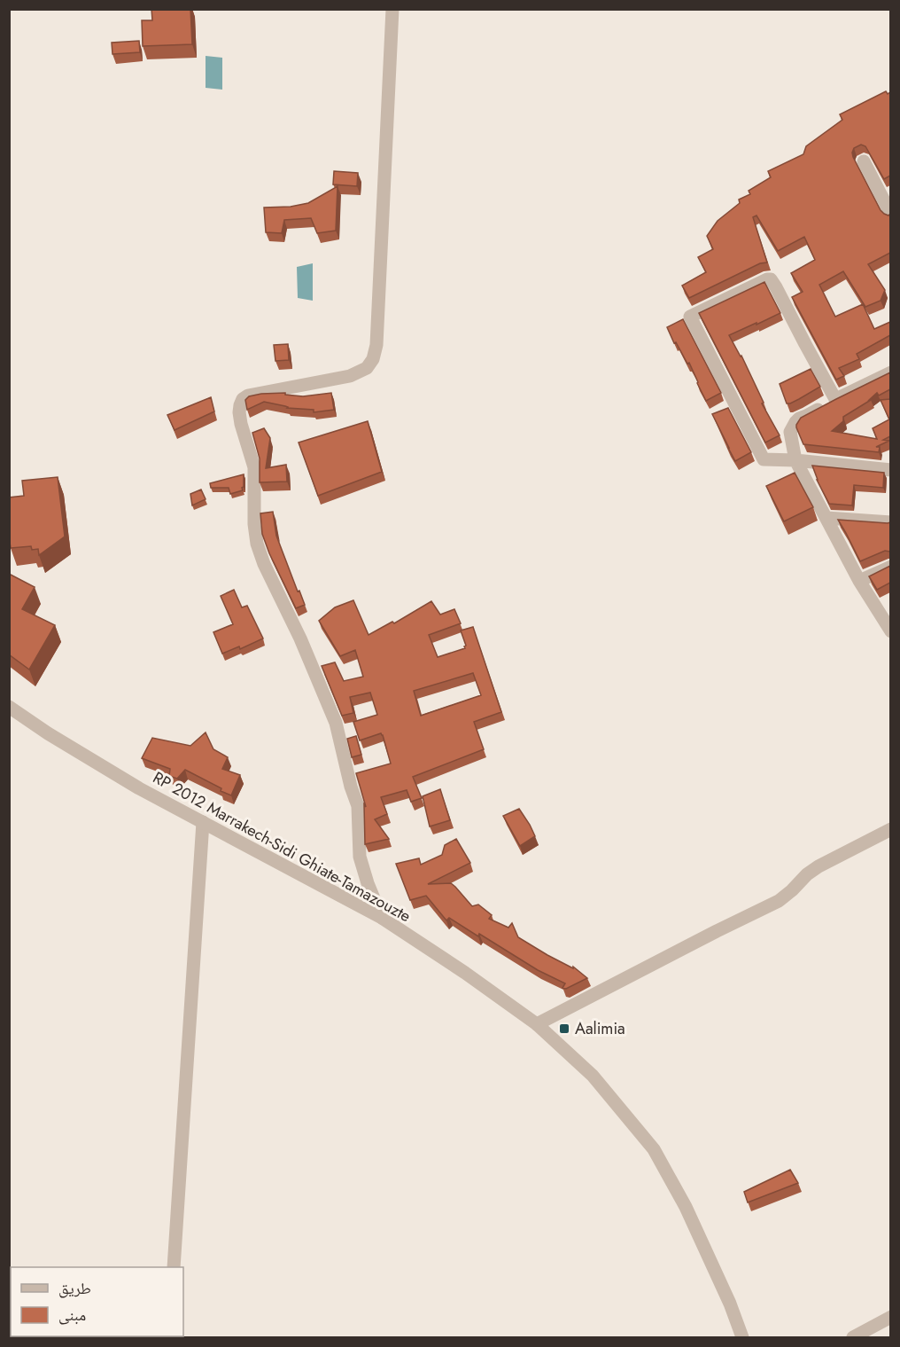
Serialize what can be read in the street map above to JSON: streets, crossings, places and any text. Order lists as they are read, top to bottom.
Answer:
{
  "streets": {
    "street": ["RP 2012 Marrakech-Sidi Ghiate-Tamazouzte"]
  },
  "places": {
    "transit": ["Aalimia"]
  },
  "legend": ["طريق", "مبنى"]
}
